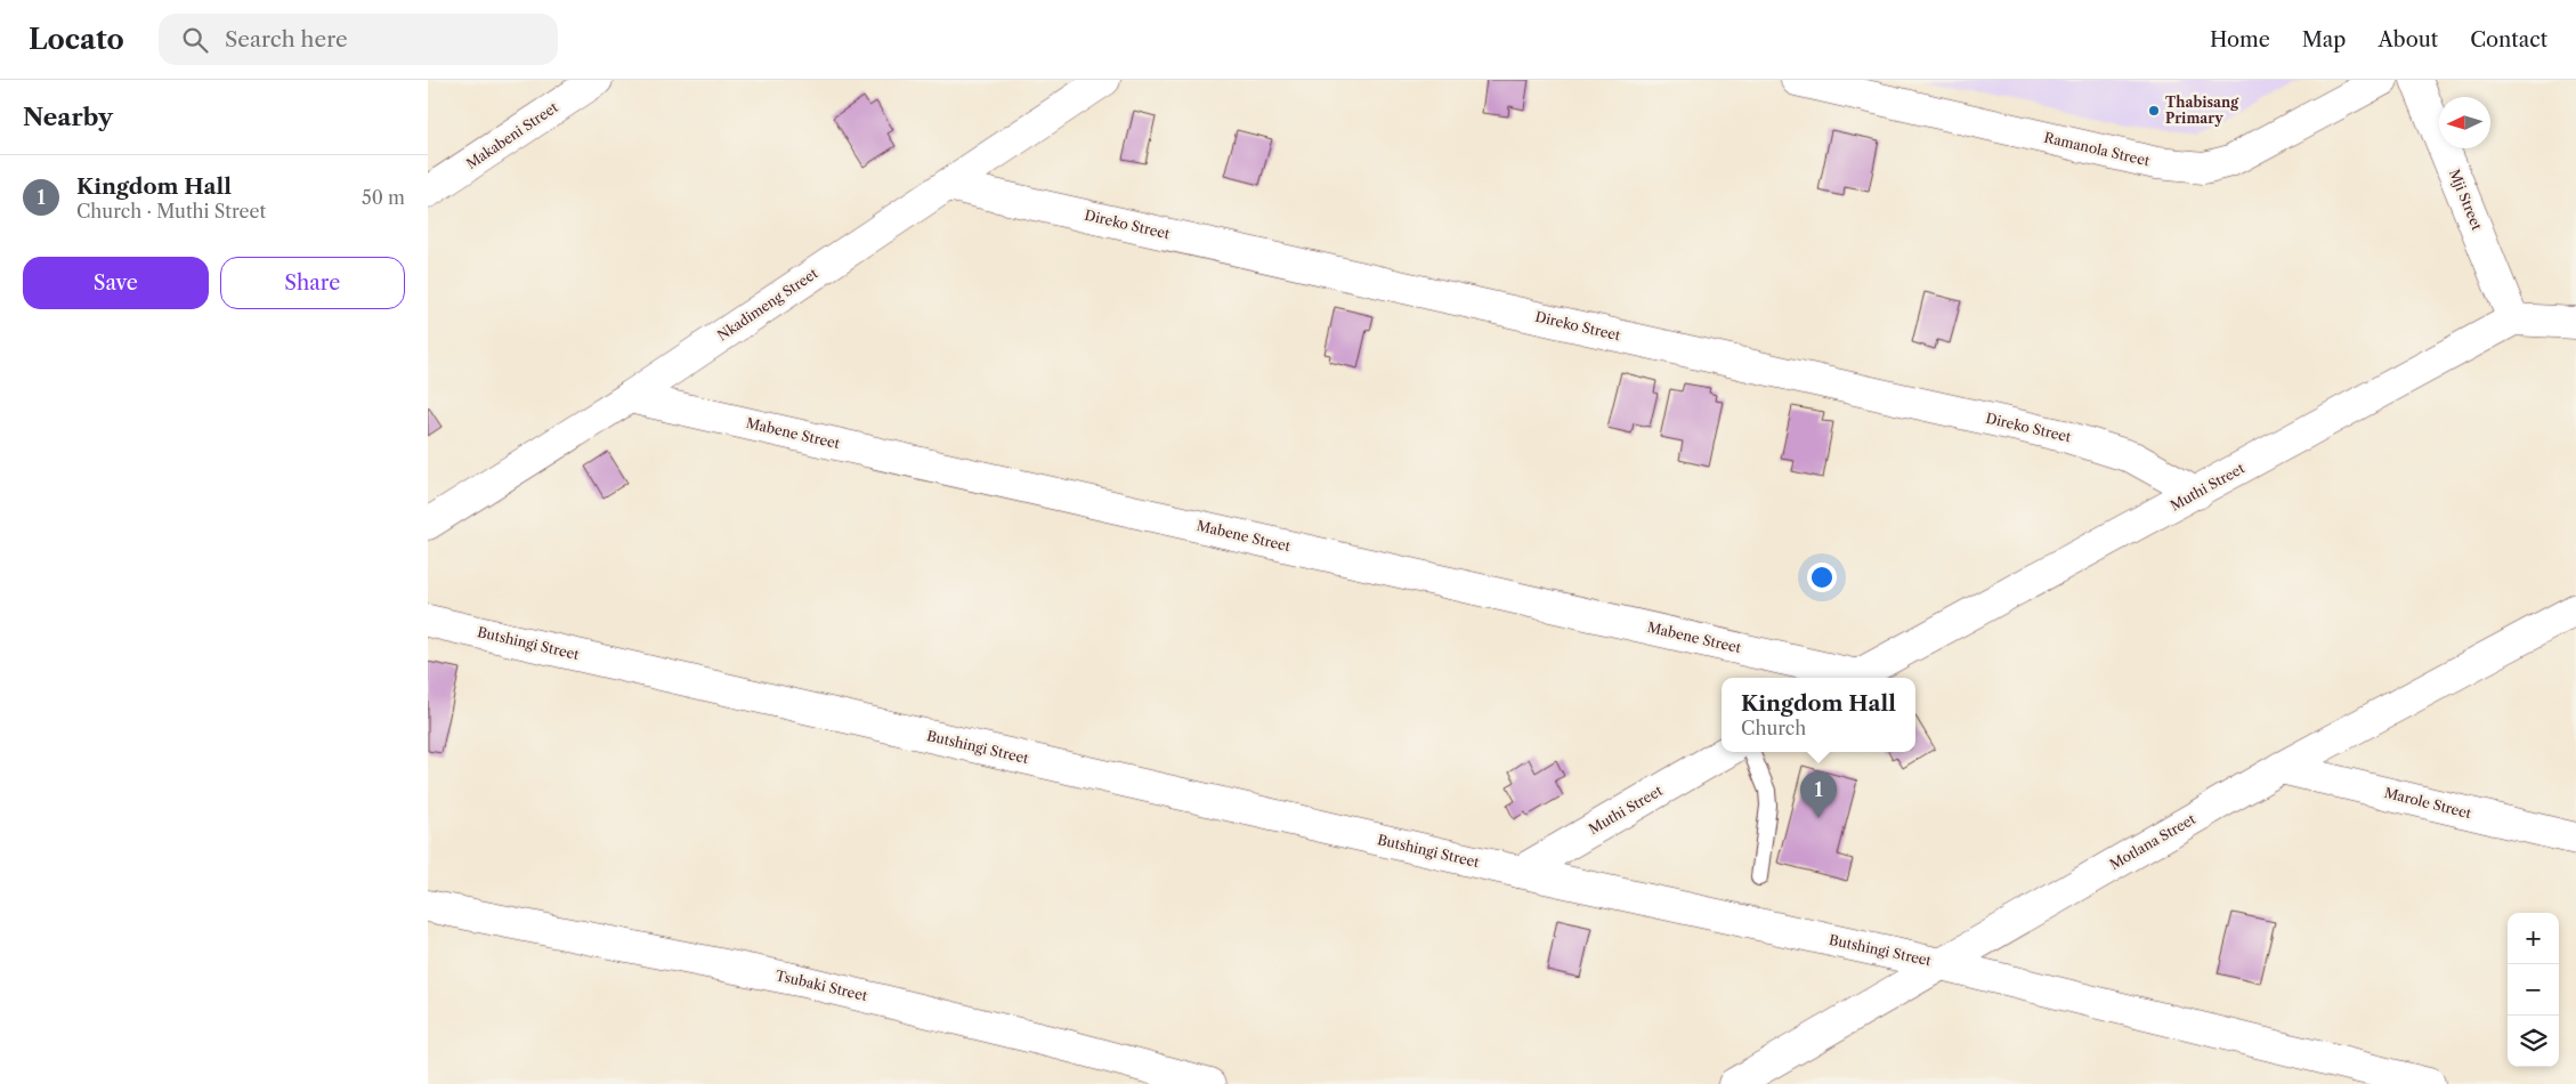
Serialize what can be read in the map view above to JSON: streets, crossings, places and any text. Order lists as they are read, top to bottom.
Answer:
{
  "streets": {
    "street": [
      "Makabeni Street",
      "Ramanola Street",
      "Mji Street",
      "Direko Street",
      "Nkadimeng Street",
      "Mabene Street",
      "Muthi Street",
      "Butshingi Street",
      "Marole Street",
      "Motlana Street",
      "Tsubaki Street"
    ]
  },
  "crossings": [
    ["Mji Street", "Muthi Street"],
    ["Direko Street", "Nkadimeng Street"],
    ["Direko Street", "Muthi Street"],
    ["Nkadimeng Street", "Mabene Street"],
    ["Muthi Street", "Butshingi Street"],
    ["Butshingi Street", "Motlana Street"],
    ["Marole Street", "Motlana Street"]
  ],
  "places": ["Thabisang Primary"],
  "north": "left",
  "page": {
    "header": "Locato",
    "search": "Search here",
    "nav": [
      "Home",
      "Map",
      "About",
      "Contact"
    ],
    "heading": "Nearby",
    "list": [
      {
        "mark": "1",
        "name": "Kingdom Hall",
        "note": "Church · Muthi Street",
        "value": "50 m"
      }
    ],
    "buttons": ["Save", "Share"],
    "popup": ["Kingdom Hall", "Church"],
    "pins": "1",
    "map_buttons": ["+", "−"]
  }
}
